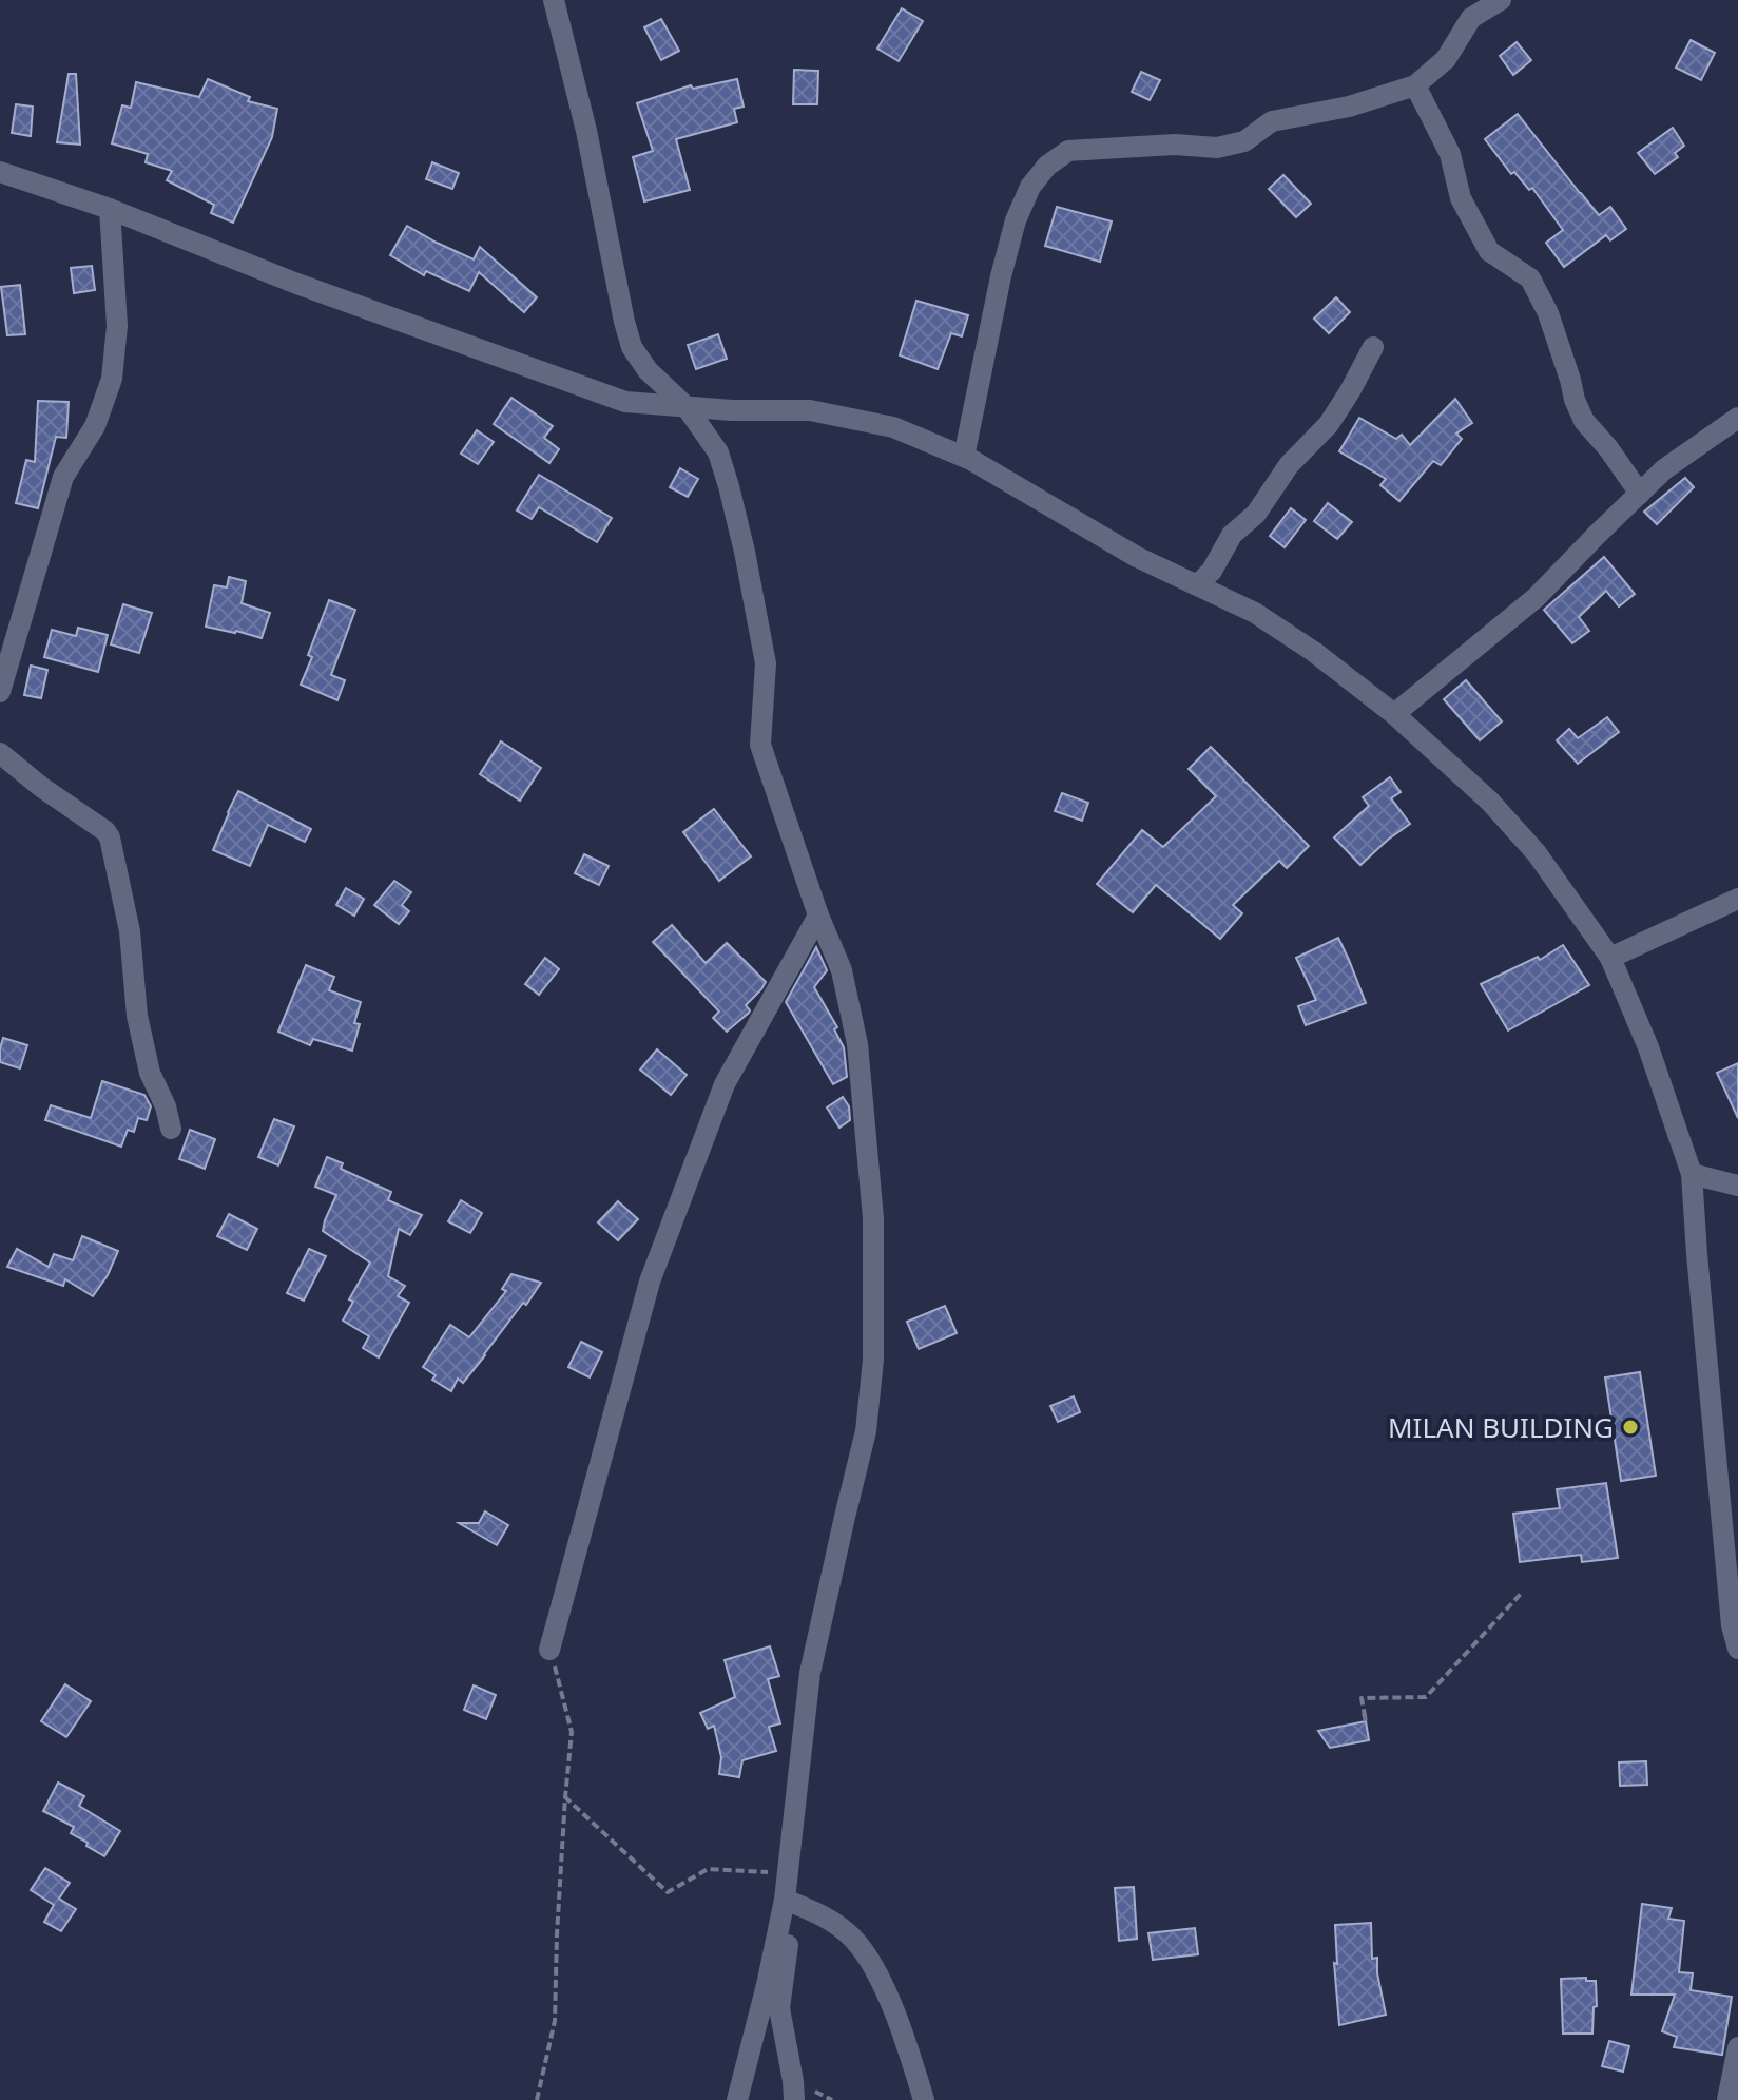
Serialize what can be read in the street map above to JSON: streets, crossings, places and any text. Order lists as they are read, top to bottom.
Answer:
{
  "places": ["MILAN BUILDING"]
}
